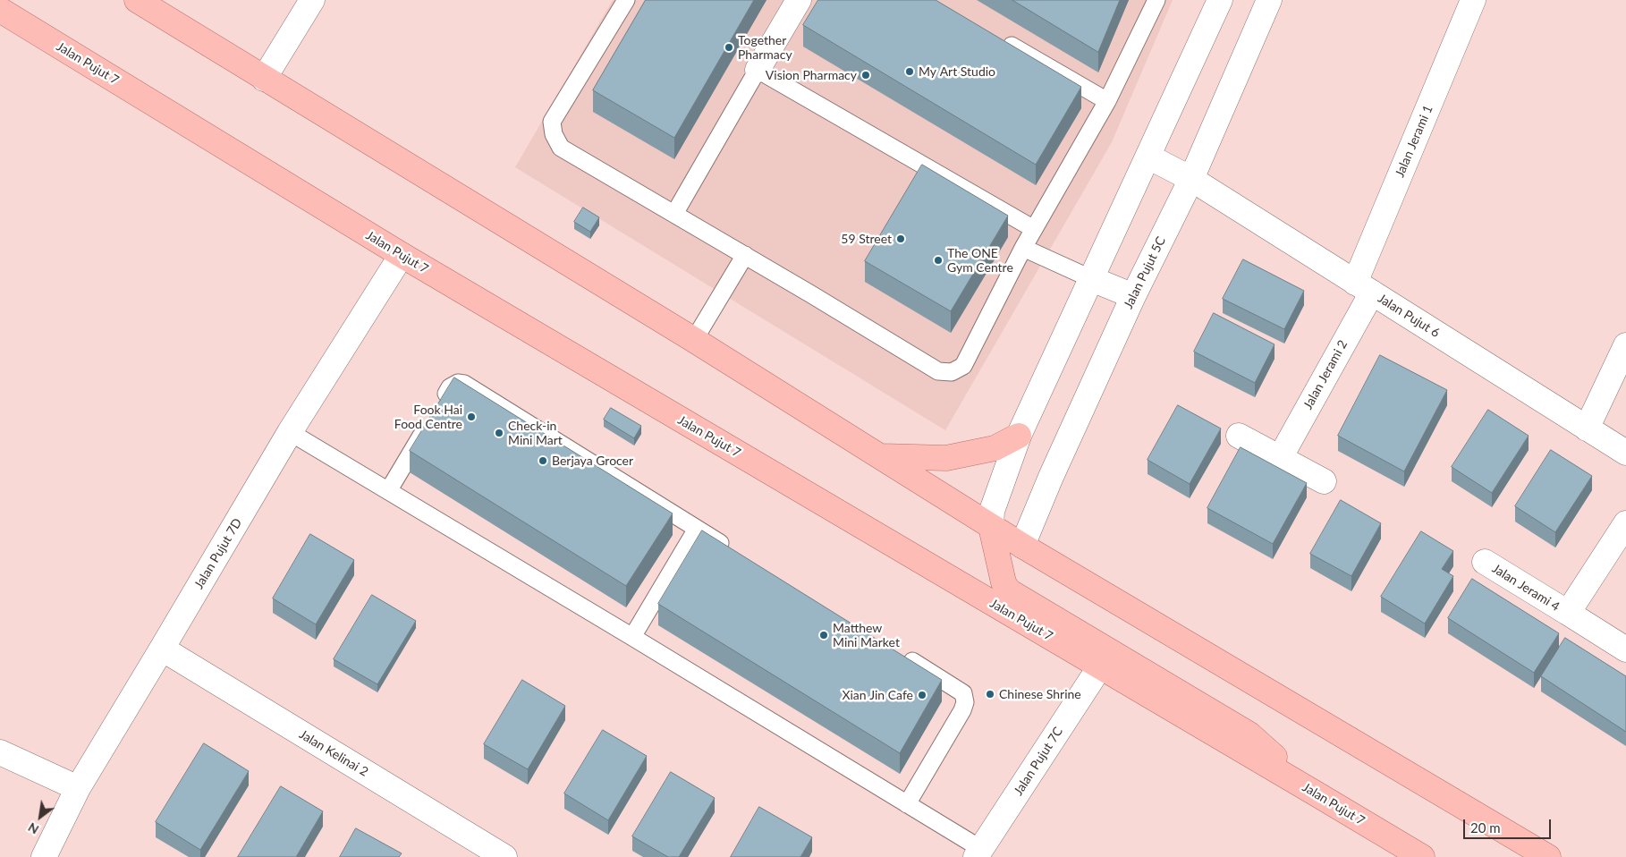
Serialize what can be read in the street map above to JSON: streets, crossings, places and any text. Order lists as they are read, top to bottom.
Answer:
{
  "streets": {
    "main road": ["Jalan Pujut 7"],
    "street": [
      "Jalan Jerami 1",
      "Jalan Pujut 5C",
      "Jalan Pujut 6",
      "Jalan Jerami 2",
      "Jalan Pujut 7D",
      "Jalan Jerami 4",
      "Jalan Kelinai 2",
      "Jalan Pujut 7C"
    ]
  },
  "crossings": [
    ["Jalan Pujut 7", "Jalan Pujut 7D"],
    ["Jalan Pujut 7", "Jalan Pujut 7C"],
    ["Jalan Jerami 1", "Jalan Pujut 6"],
    ["Jalan Jerami 1", "Jalan Jerami 2"],
    ["Jalan Pujut 5C", "Jalan Pujut 6"],
    ["Jalan Pujut 6", "Jalan Jerami 2"],
    ["Jalan Pujut 7D", "Jalan Kelinai 2"]
  ],
  "places": [
    "Together Pharmacy",
    "My Art Studio",
    "Vision Pharmacy",
    "59 Street",
    "The ONE Gym Centre",
    "Fook Hai Food Centre",
    "Check-in Mini Mart",
    "Berjaya Grocer",
    "Matthew Mini Market",
    "Chinese Shrine",
    "Xian Jin Cafe"
  ],
  "scale_bar": "20 m",
  "north": "bottom left"
}
